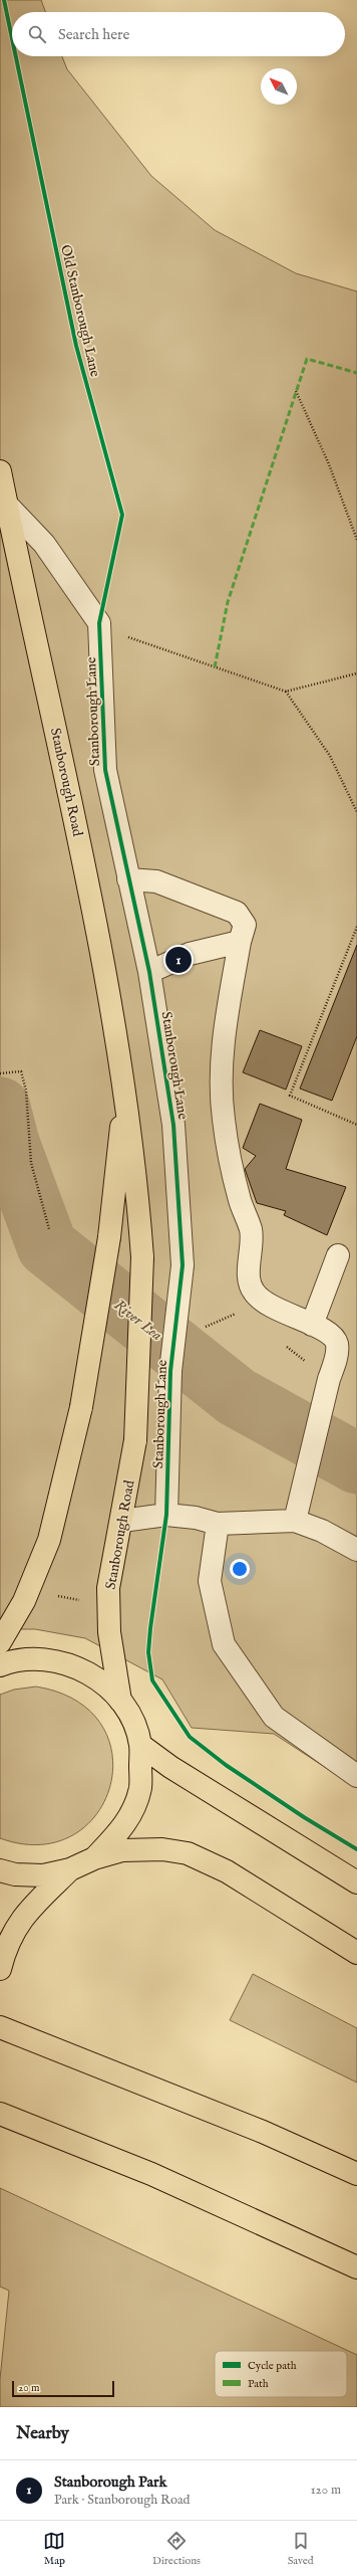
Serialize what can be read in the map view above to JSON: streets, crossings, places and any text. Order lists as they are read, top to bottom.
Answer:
{
  "streets": {
    "main road": ["Stanborough Road"],
    "lane": ["Stanborough Lane"],
    "cycle path": ["Old Stanborough Lane"]
  },
  "water": ["River Lea"],
  "legend": ["Cycle path", "Path"],
  "scale_bar": "20 m",
  "north": "top left",
  "page": {
    "search": "Search here",
    "pins": "1",
    "scale": "20 m",
    "heading": "Nearby",
    "list": [
      {
        "mark": "1",
        "name": "Stanborough Park",
        "note": "Park · Stanborough Road",
        "value": "120 m"
      }
    ],
    "nav": ["Map", "Directions", "Saved"]
  }
}
